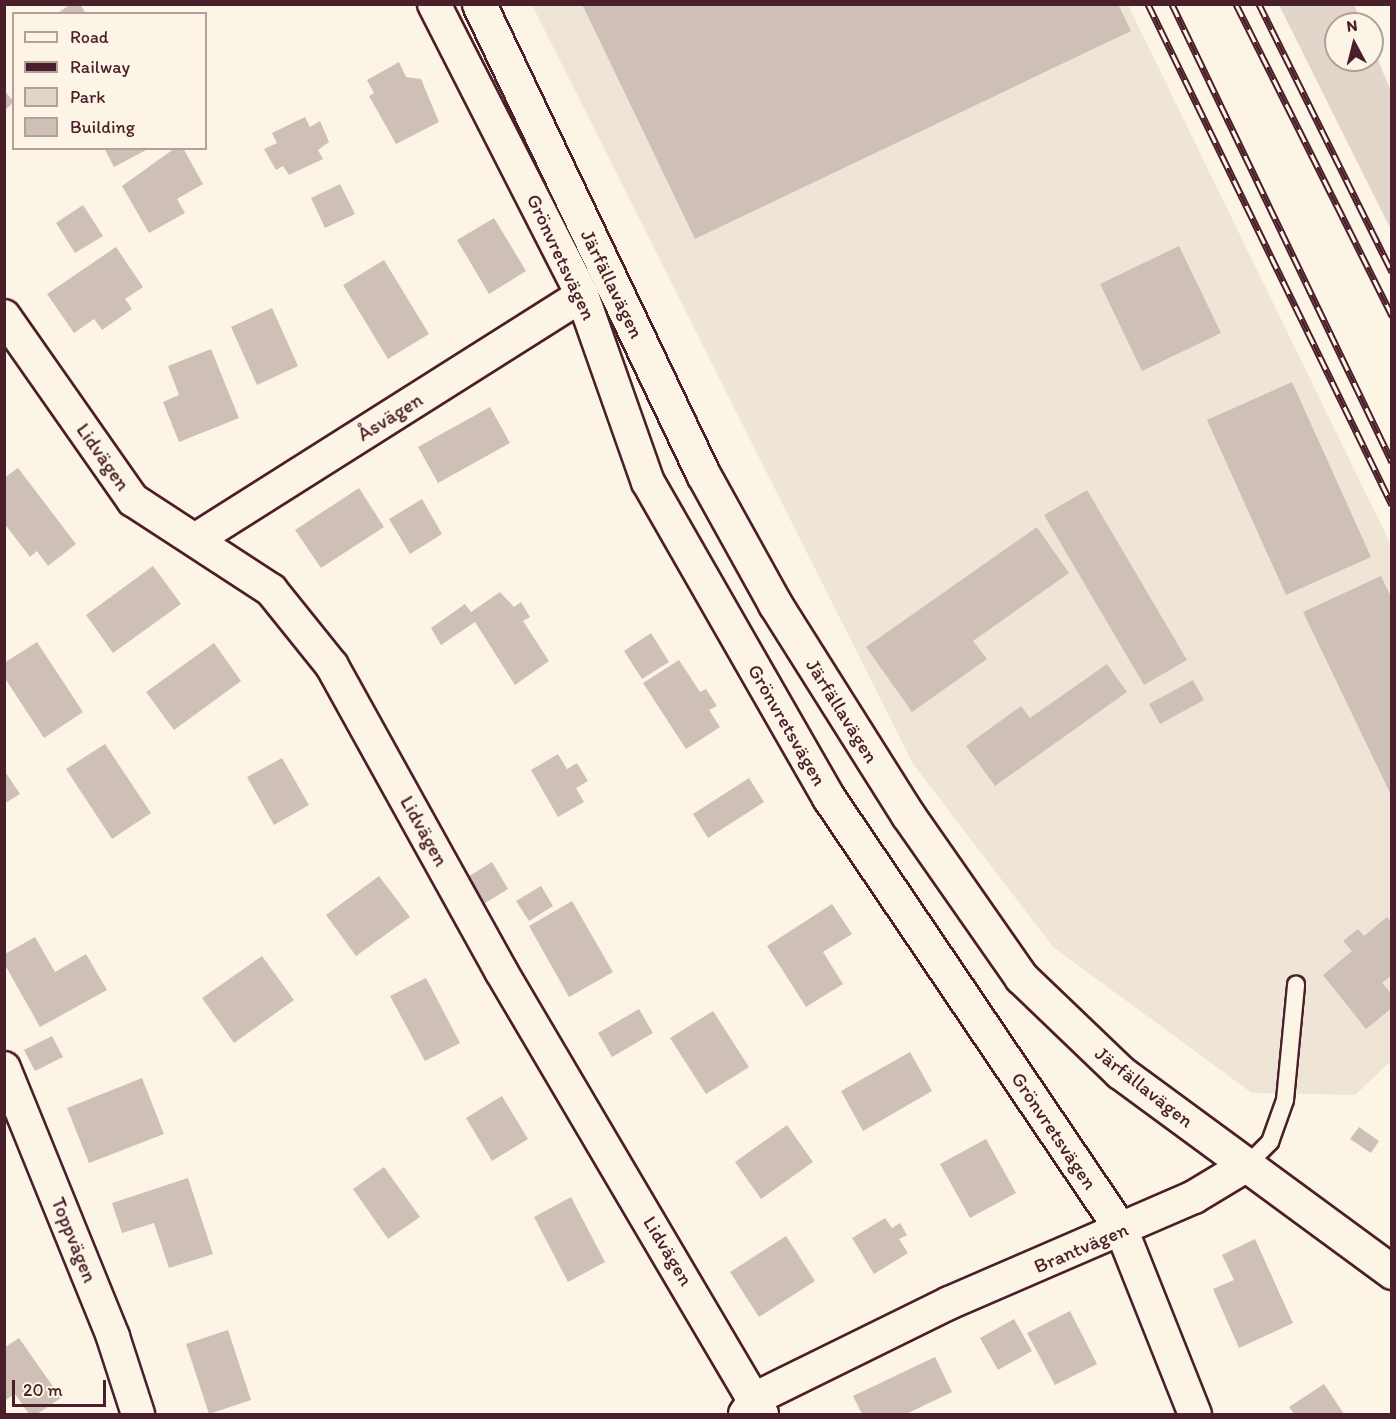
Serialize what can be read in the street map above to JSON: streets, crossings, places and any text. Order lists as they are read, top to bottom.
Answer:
{
  "streets": {
    "street": [
      "Grönvretsvägen",
      "Järfällavägen",
      "Åsvägen",
      "Lidvägen",
      "Toppvägen",
      "Brantvägen"
    ]
  },
  "crossings": [
    ["Grönvretsvägen", "Åsvägen"],
    ["Grönvretsvägen", "Brantvägen"],
    ["Järfällavägen", "Brantvägen"],
    ["Åsvägen", "Lidvägen"],
    ["Lidvägen", "Brantvägen"]
  ],
  "legend": [
    "Road",
    "Railway",
    "Park",
    "Building"
  ],
  "scale_bar": "20 m",
  "north": "top"
}
